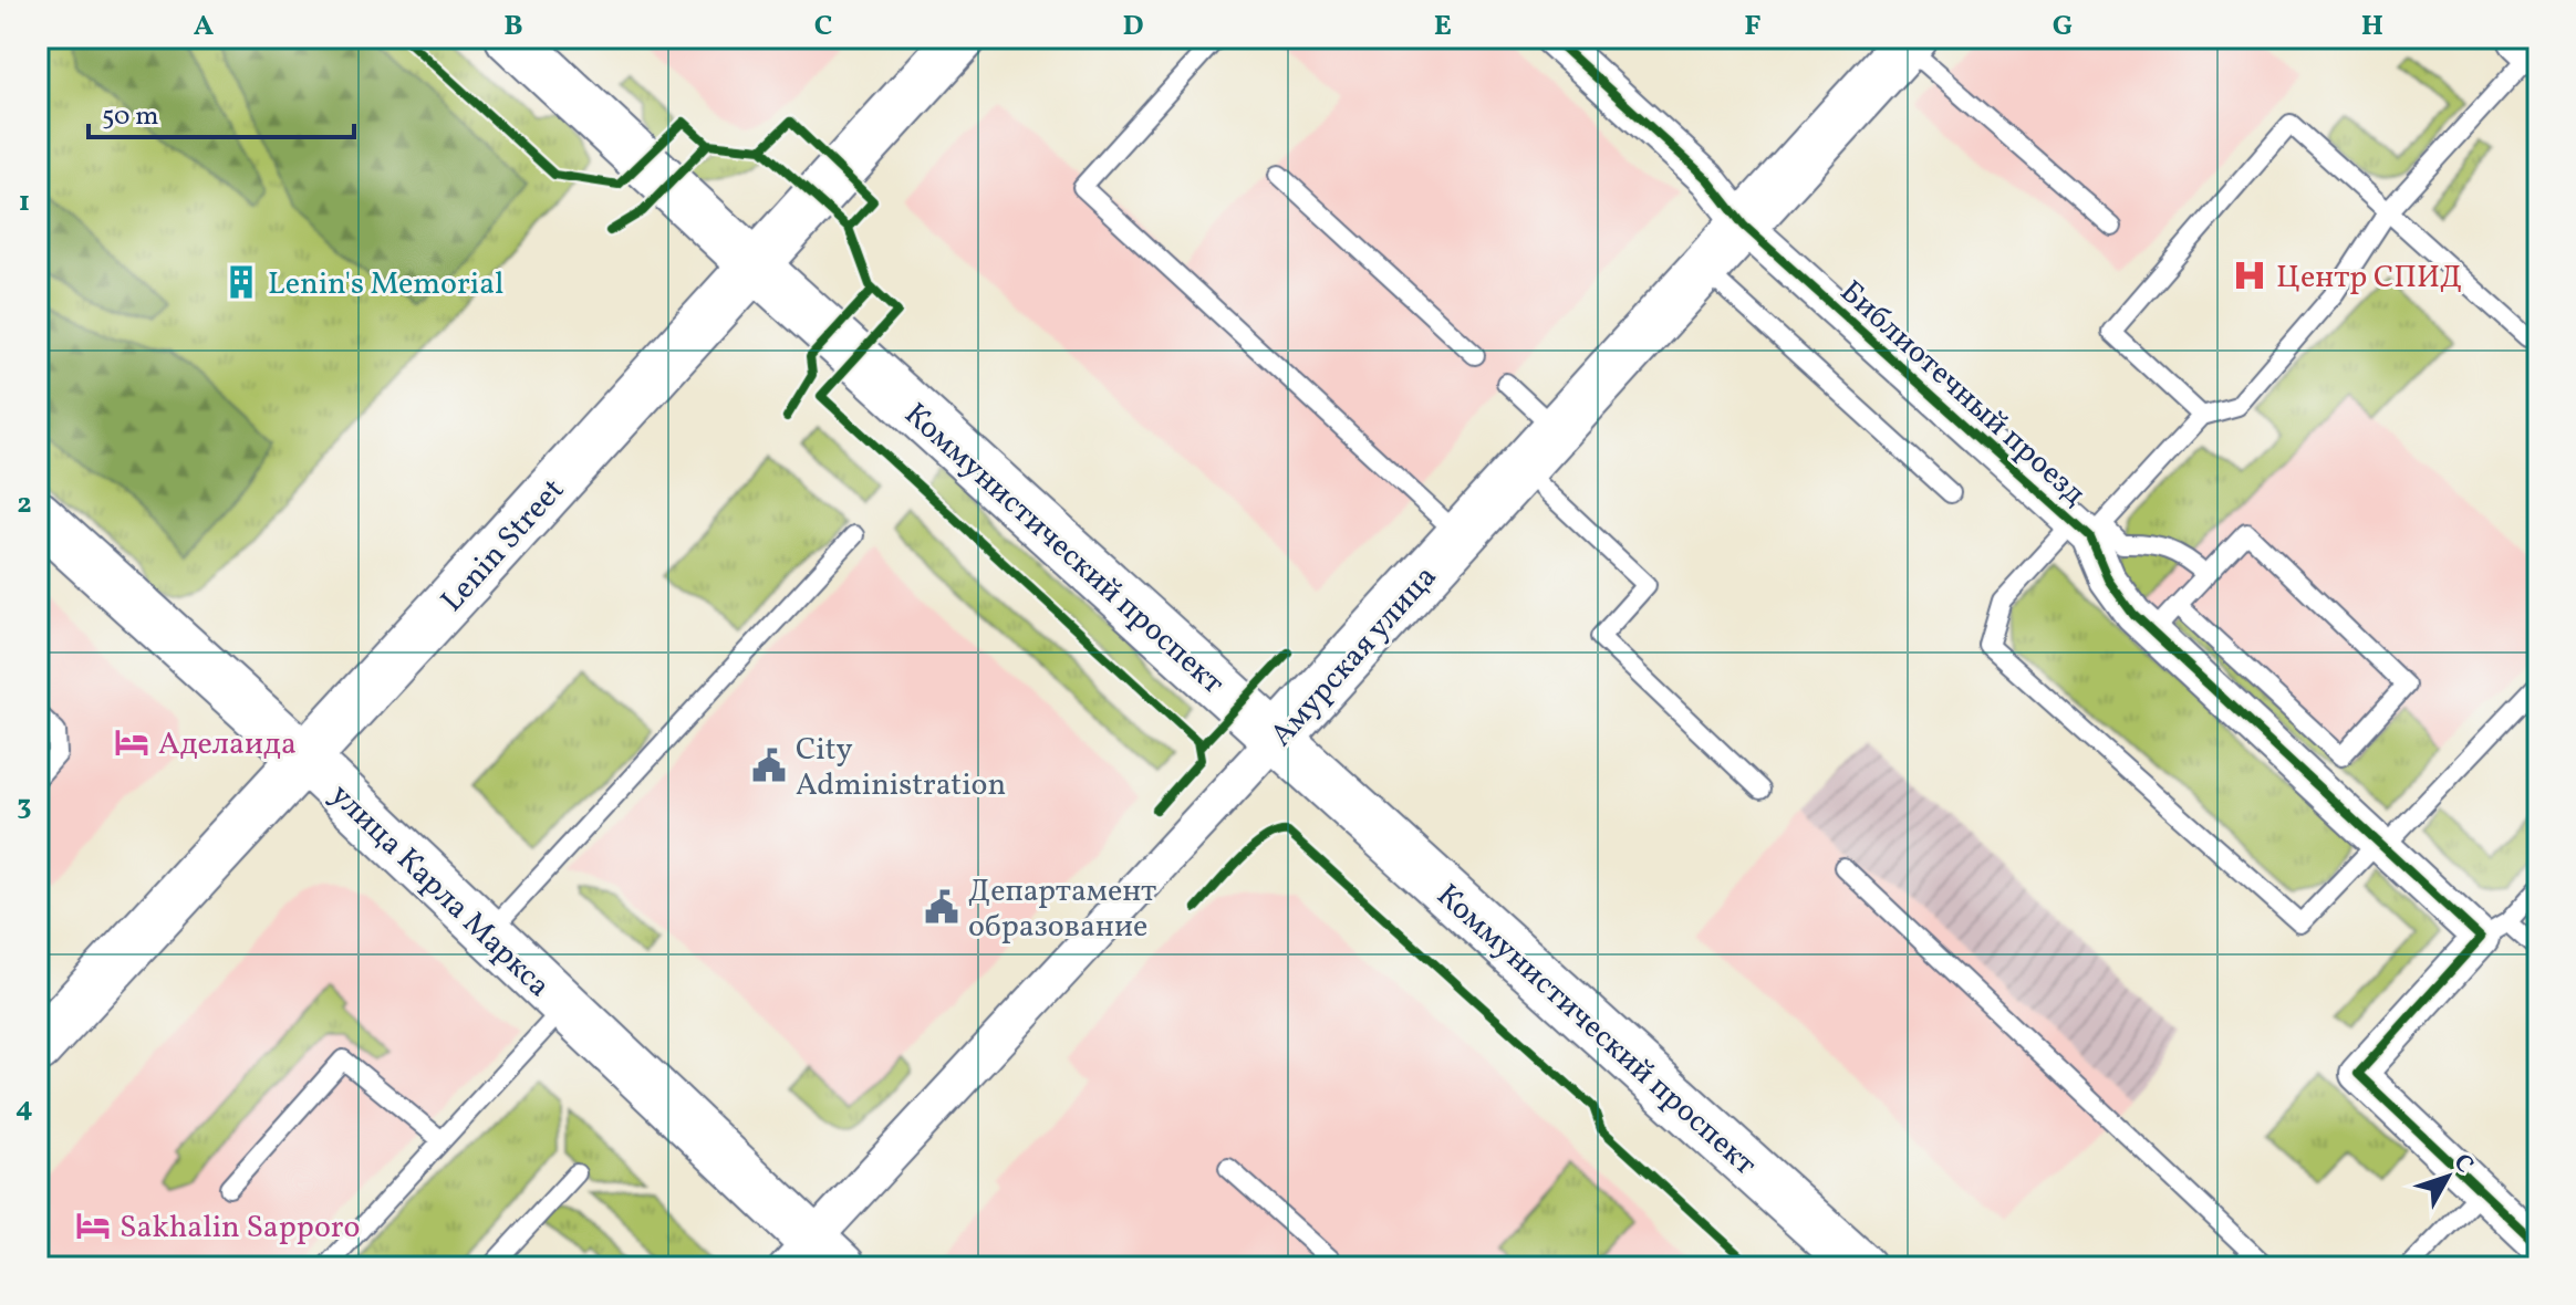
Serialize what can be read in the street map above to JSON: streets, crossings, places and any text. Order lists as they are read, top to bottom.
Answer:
{
  "streets": {
    "main road": [
      "Lenin Street",
      "Коммунистический проспект",
      "Амурская улица",
      "улица Карла Маркса"
    ],
    "street": ["Библиотечный проезд"]
  },
  "crossings": [
    ["Библиотечный проезд", "Амурская улица"],
    ["Lenin Street", "Коммунистический проспект"],
    ["Lenin Street", "улица Карла Маркса"],
    ["Коммунистический проспект", "Амурская улица"],
    ["Амурская улица", "улица Карла Маркса"]
  ],
  "places": {
    "hospital": ["Центр СПИД"],
    "building": ["Lenin's Memorial"],
    "hotel": ["Аделаида", "Sakhalin Sapporo"],
    "public building": ["City Administration", "Департамент образование"]
  },
  "scale_bar": "50 m",
  "north": "top right",
  "grid": {
    "columns": [
      "A",
      "B",
      "C",
      "D",
      "E",
      "F",
      "G",
      "H"
    ],
    "rows": [
      "1",
      "2",
      "3",
      "4"
    ]
  }
}
